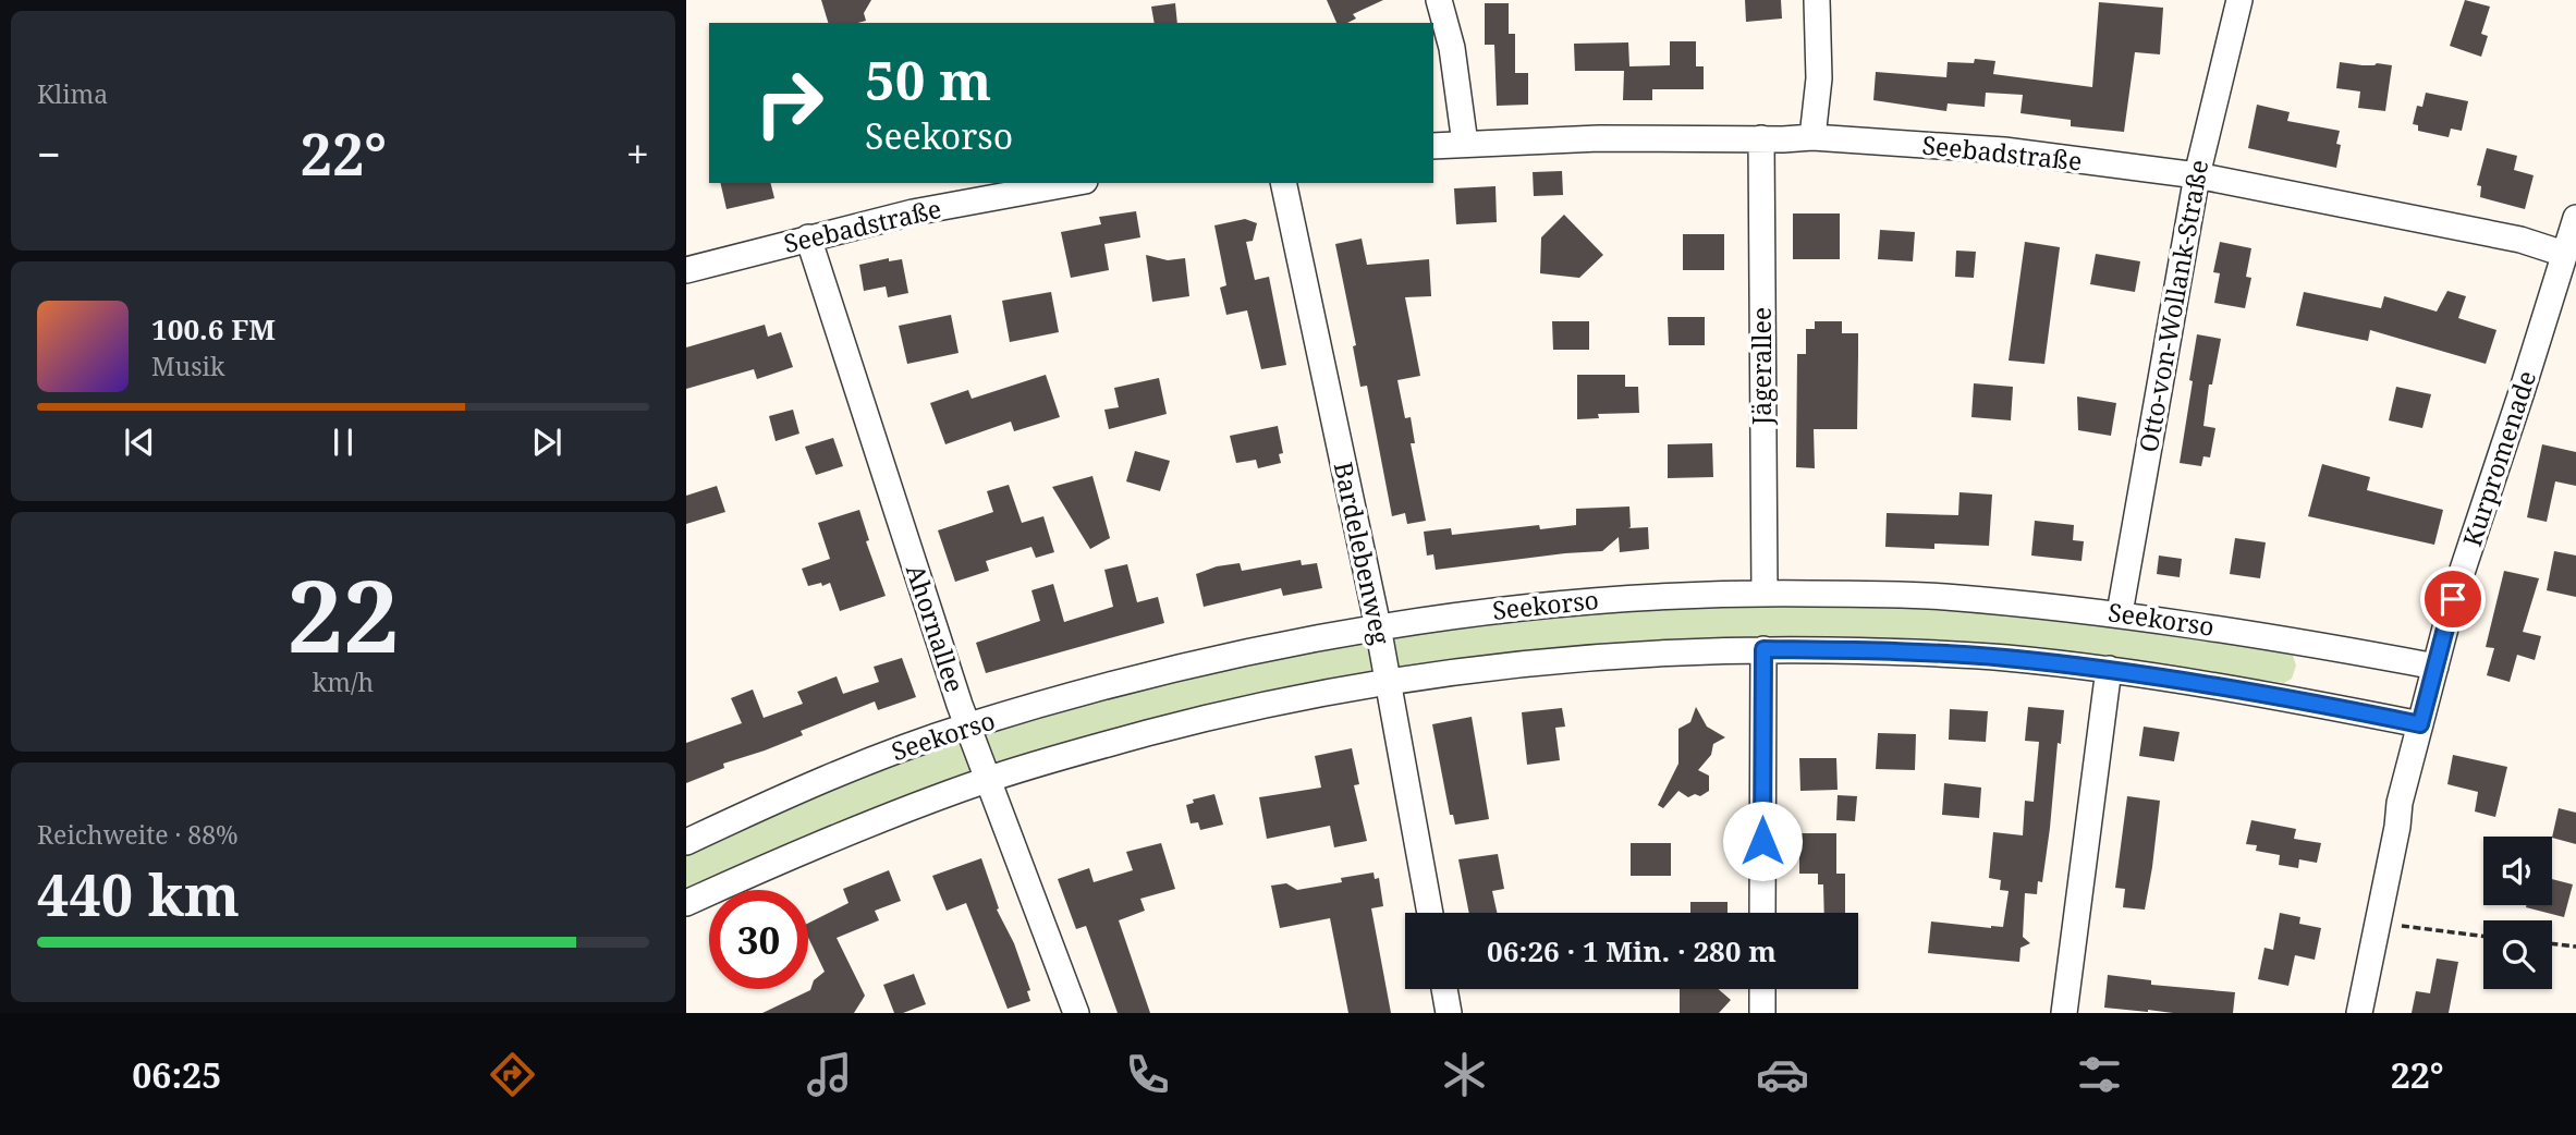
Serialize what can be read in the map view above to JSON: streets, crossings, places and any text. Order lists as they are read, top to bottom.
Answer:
{
  "streets": {
    "street": [
      "Seebadstraße",
      "Otto-von-Wollank-Straße",
      "Jägerallee",
      "Kurpromenade",
      "Bardelebenweg",
      "Seekorso",
      "Ahornallee"
    ]
  },
  "crossings": [
    ["Seebadstraße", "Otto-von-Wollank-Straße"],
    ["Seebadstraße", "Jägerallee"],
    ["Seebadstraße", "Kurpromenade"],
    ["Seebadstraße", "Ahornallee"],
    ["Otto-von-Wollank-Straße", "Seekorso"],
    ["Jägerallee", "Seekorso"],
    ["Kurpromenade", "Seekorso"],
    ["Bardelebenweg", "Seekorso"],
    ["Seekorso", "Ahornallee"]
  ],
  "page": {
    "tile": [
      "Klima",
      ["22", "km/h"],
      ["Reichweite · 88%", "440 km"]
    ],
    "turn": ["50 m", "Seekorso"],
    "heat": ["−", "22°", "+"],
    "song": ["100.6 FM", "Musik"],
    "limit": "30",
    "trip": "06:26 · 1 Min. · 280 m",
    "tabs": ["06:25", "22°"]
  }
}
